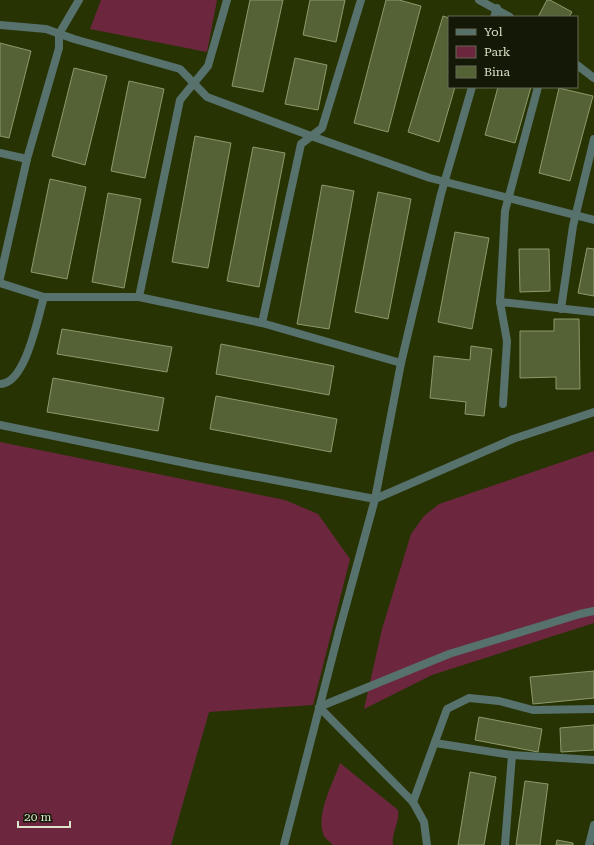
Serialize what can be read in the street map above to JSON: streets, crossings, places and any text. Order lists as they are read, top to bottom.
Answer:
{
  "legend": ["Yol", "Park", "Bina"],
  "scale_bar": "20 m"
}
